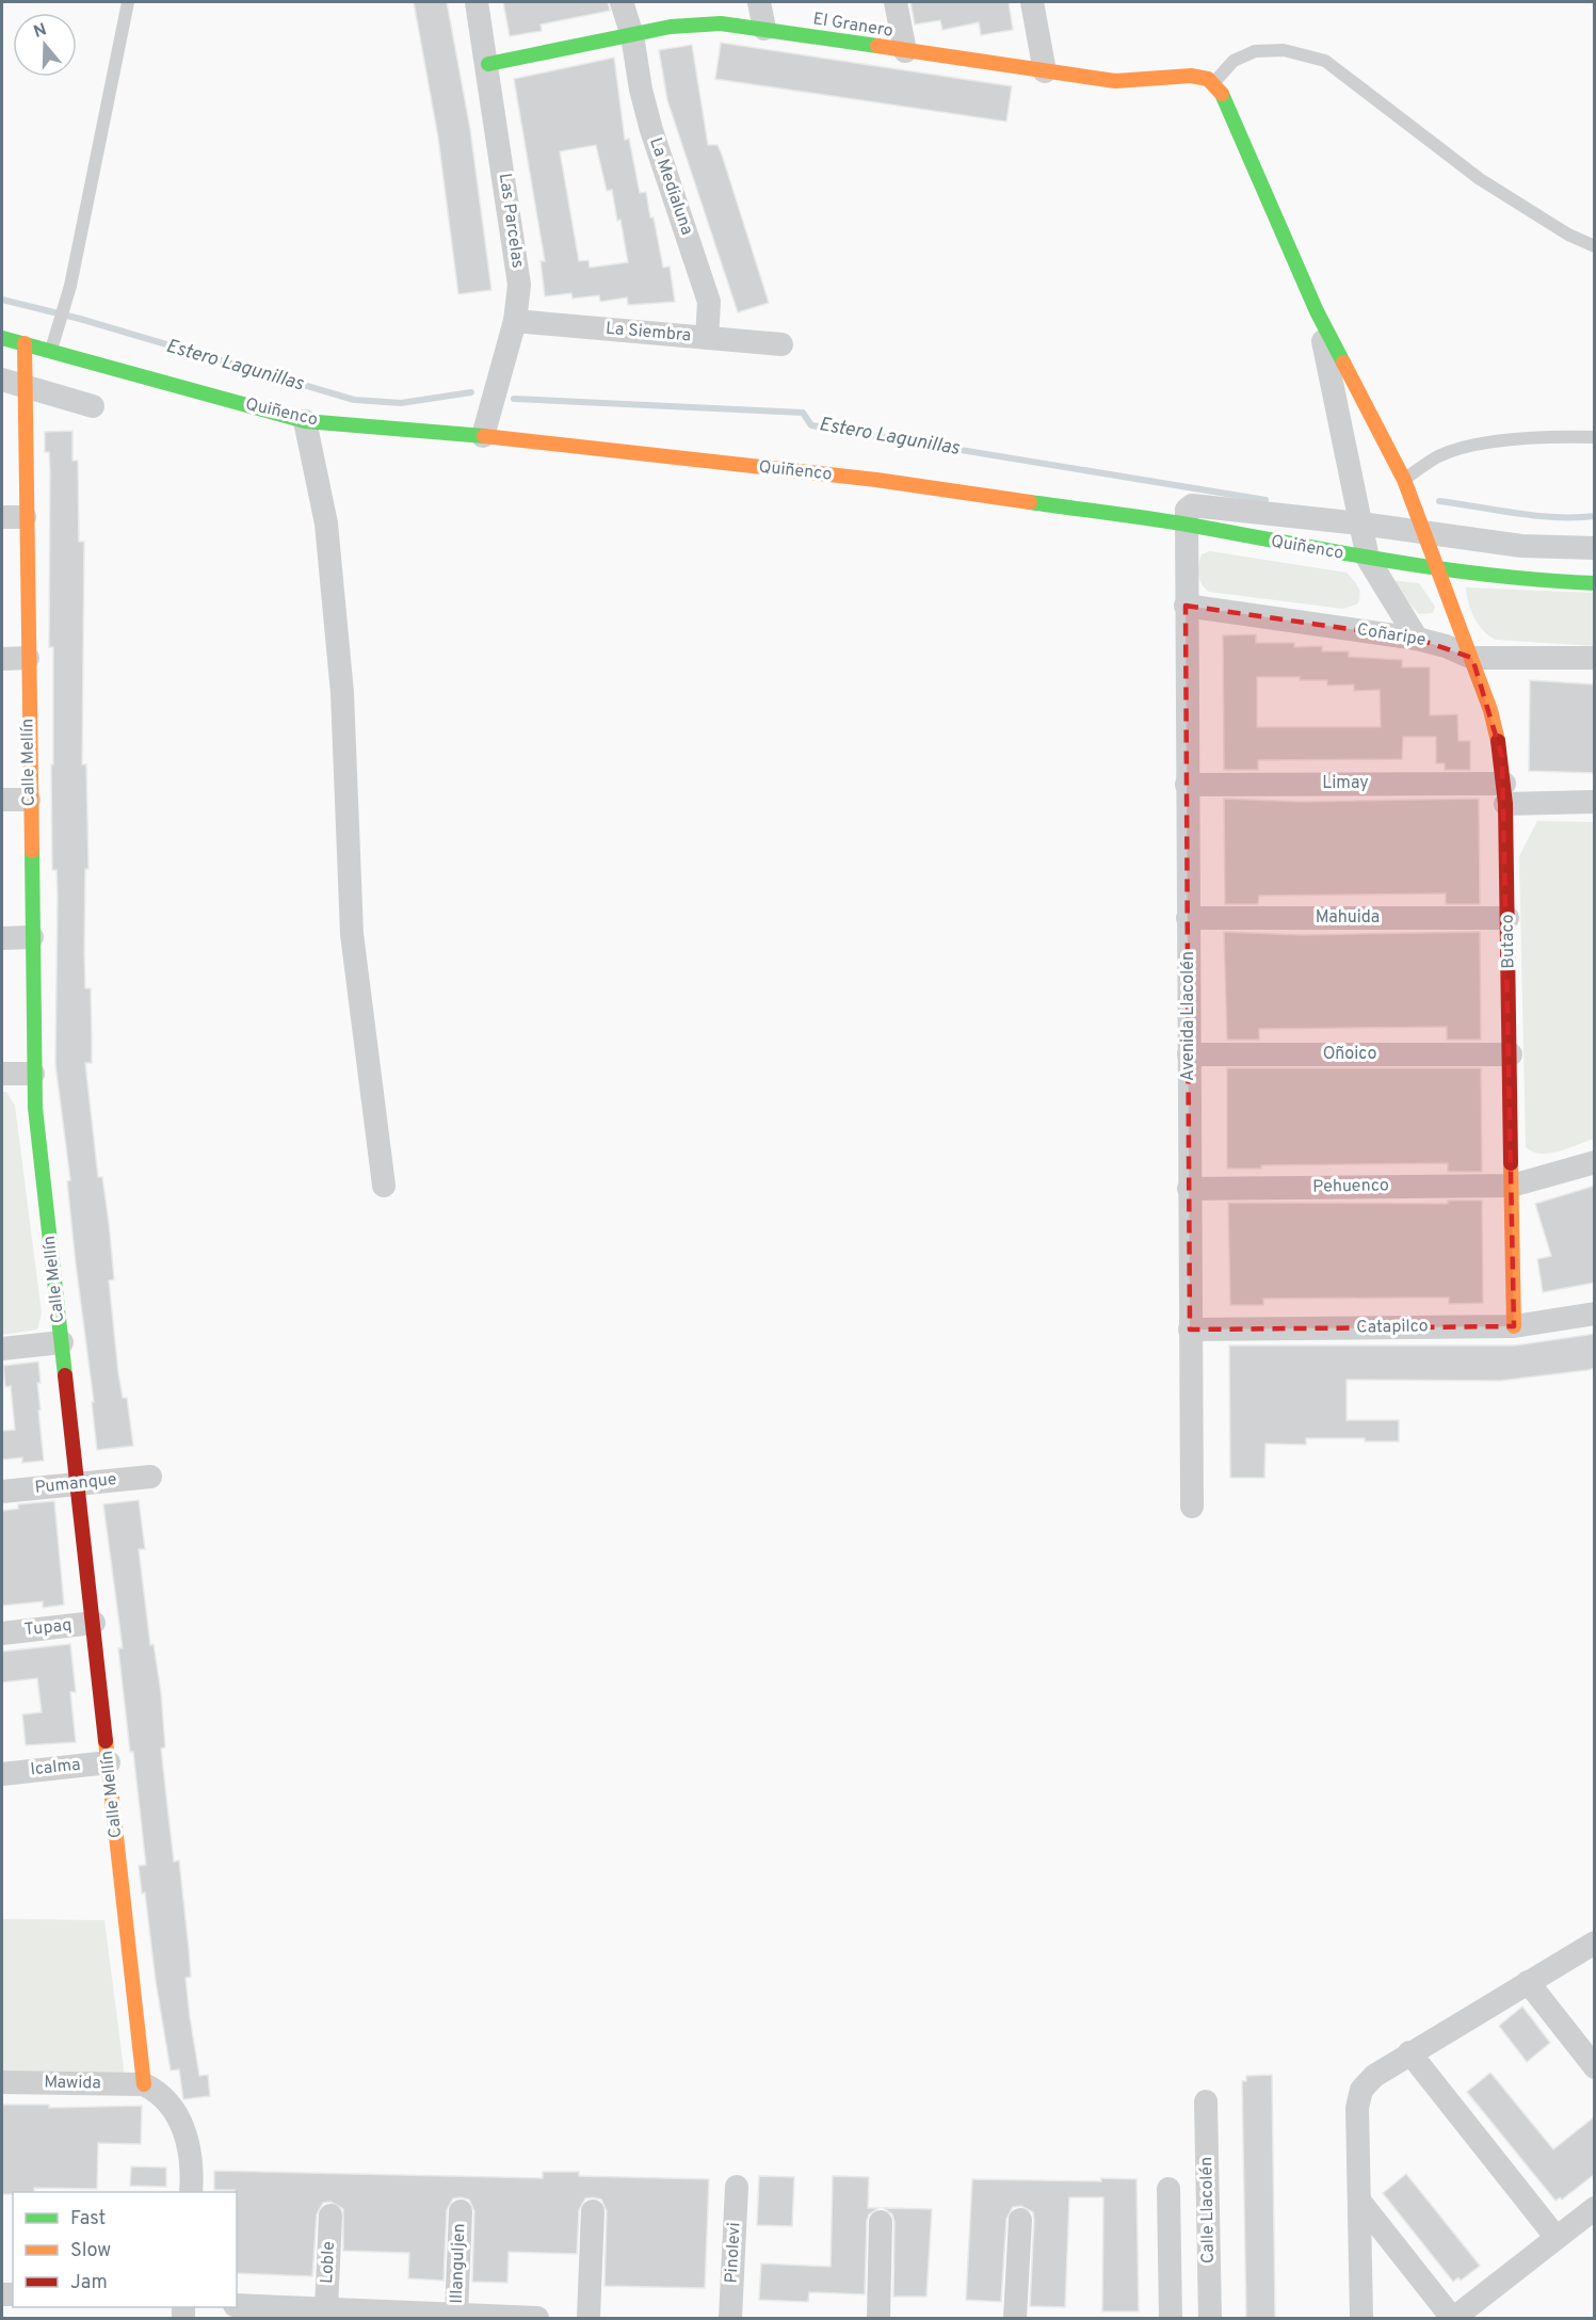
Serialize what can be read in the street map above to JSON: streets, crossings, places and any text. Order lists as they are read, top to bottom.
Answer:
{
  "streets": {
    "street": [
      "El Granero",
      "La Medialuna",
      "Las Parcelas",
      "La Siembra",
      "Quiñenco",
      "Coñaripe",
      "Calle Mellín",
      "Limay",
      "Mahuida",
      "Butaco",
      "Avenida Llacolén",
      "Oñoico",
      "Pehuenco",
      "Catapilco",
      "Pumanque",
      "Tupaq",
      "Icalma",
      "Mawida",
      "Calle Llacolén",
      "Pinolevi",
      "Loble",
      "Illanguljen"
    ]
  },
  "crossings": [
    ["El Granero", "La Medialuna"],
    ["El Granero", "Las Parcelas"],
    ["El Granero", "Butaco"],
    ["La Medialuna", "La Siembra"],
    ["Las Parcelas", "La Siembra"],
    ["Las Parcelas", "Quiñenco"],
    ["Quiñenco", "Calle Mellín"],
    ["Quiñenco", "Butaco"],
    ["Quiñenco", "Avenida Llacolén"],
    ["Coñaripe", "Butaco"],
    ["Coñaripe", "Avenida Llacolén"],
    ["Calle Mellín", "Pumanque"],
    ["Calle Mellín", "Tupaq"],
    ["Calle Mellín", "Icalma"],
    ["Calle Mellín", "Mawida"],
    ["Limay", "Butaco"],
    ["Limay", "Avenida Llacolén"],
    ["Mahuida", "Butaco"],
    ["Mahuida", "Avenida Llacolén"],
    ["Butaco", "Oñoico"],
    ["Butaco", "Pehuenco"],
    ["Butaco", "Catapilco"],
    ["Avenida Llacolén", "Oñoico"],
    ["Avenida Llacolén", "Pehuenco"],
    ["Avenida Llacolén", "Catapilco"]
  ],
  "water": ["Estero Lagunillas"],
  "legend": ["Fast", "Slow", "Jam"],
  "north": "top"
}
